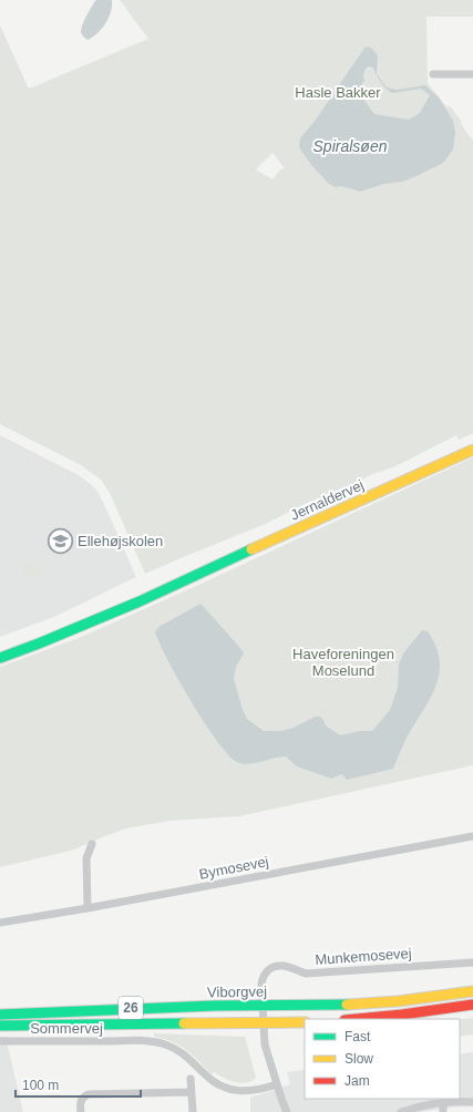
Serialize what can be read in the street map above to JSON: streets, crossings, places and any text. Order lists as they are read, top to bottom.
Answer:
{
  "streets": {
    "main road": ["Jernaldervej", "Viborgvej", "26"],
    "street": ["Bymosevej", "Munkemosevej", "Sommervej"]
  },
  "crossings": [
    ["Munkemosevej", "Viborgvej"]
  ],
  "water": ["Spiralsøen"],
  "parks": ["Hasle Bakker", "Haveforeningen Moselund"],
  "places": {
    "school or university": ["Ellehøjskolen"]
  },
  "legend": ["Fast", "Slow", "Jam"],
  "scale_bar": "100 m"
}
